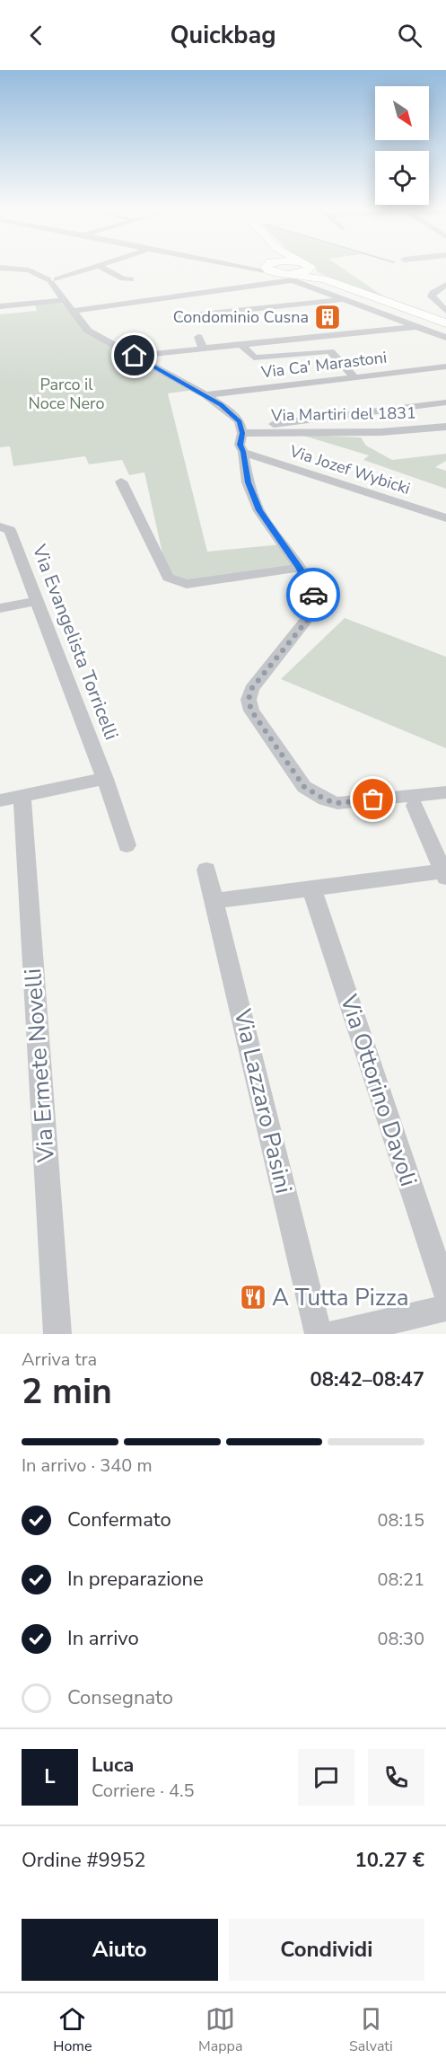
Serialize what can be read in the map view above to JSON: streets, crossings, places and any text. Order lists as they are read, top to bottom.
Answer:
{
  "streets": {
    "street": [
      "Via Ca' Marastoni",
      "Via Martiri del 1831",
      "Via Jozef Wybicki",
      "Via Evangelista Torricelli",
      "Via Ermete Novelli",
      "Via Ottorino Davoli",
      "Via Lazzaro Pasini"
    ]
  },
  "parks": ["Parco il Noce Nero"],
  "places": {
    "building": ["Condominio Cusna"],
    "restaurant": ["A Tutta Pizza"]
  },
  "north": "bottom right",
  "page": {
    "header": "Quickbag",
    "heading": ["2 min", "Arriva tra", "08:42–08:47"],
    "panel": [
      "Luca",
      "Corriere · 4.5",
      "Ordine #9952",
      "10.27 €"
    ],
    "bar": "In arrivo · 340 m",
    "list": [
      ["Confermato", "08:15"],
      ["In preparazione", "08:21"],
      ["In arrivo", "08:30"],
      "Consegnato"
    ],
    "round": "L",
    "buttons": ["Aiuto", "Condividi"],
    "tabs": ["Home", "Mappa", "Salvati"]
  }
}
